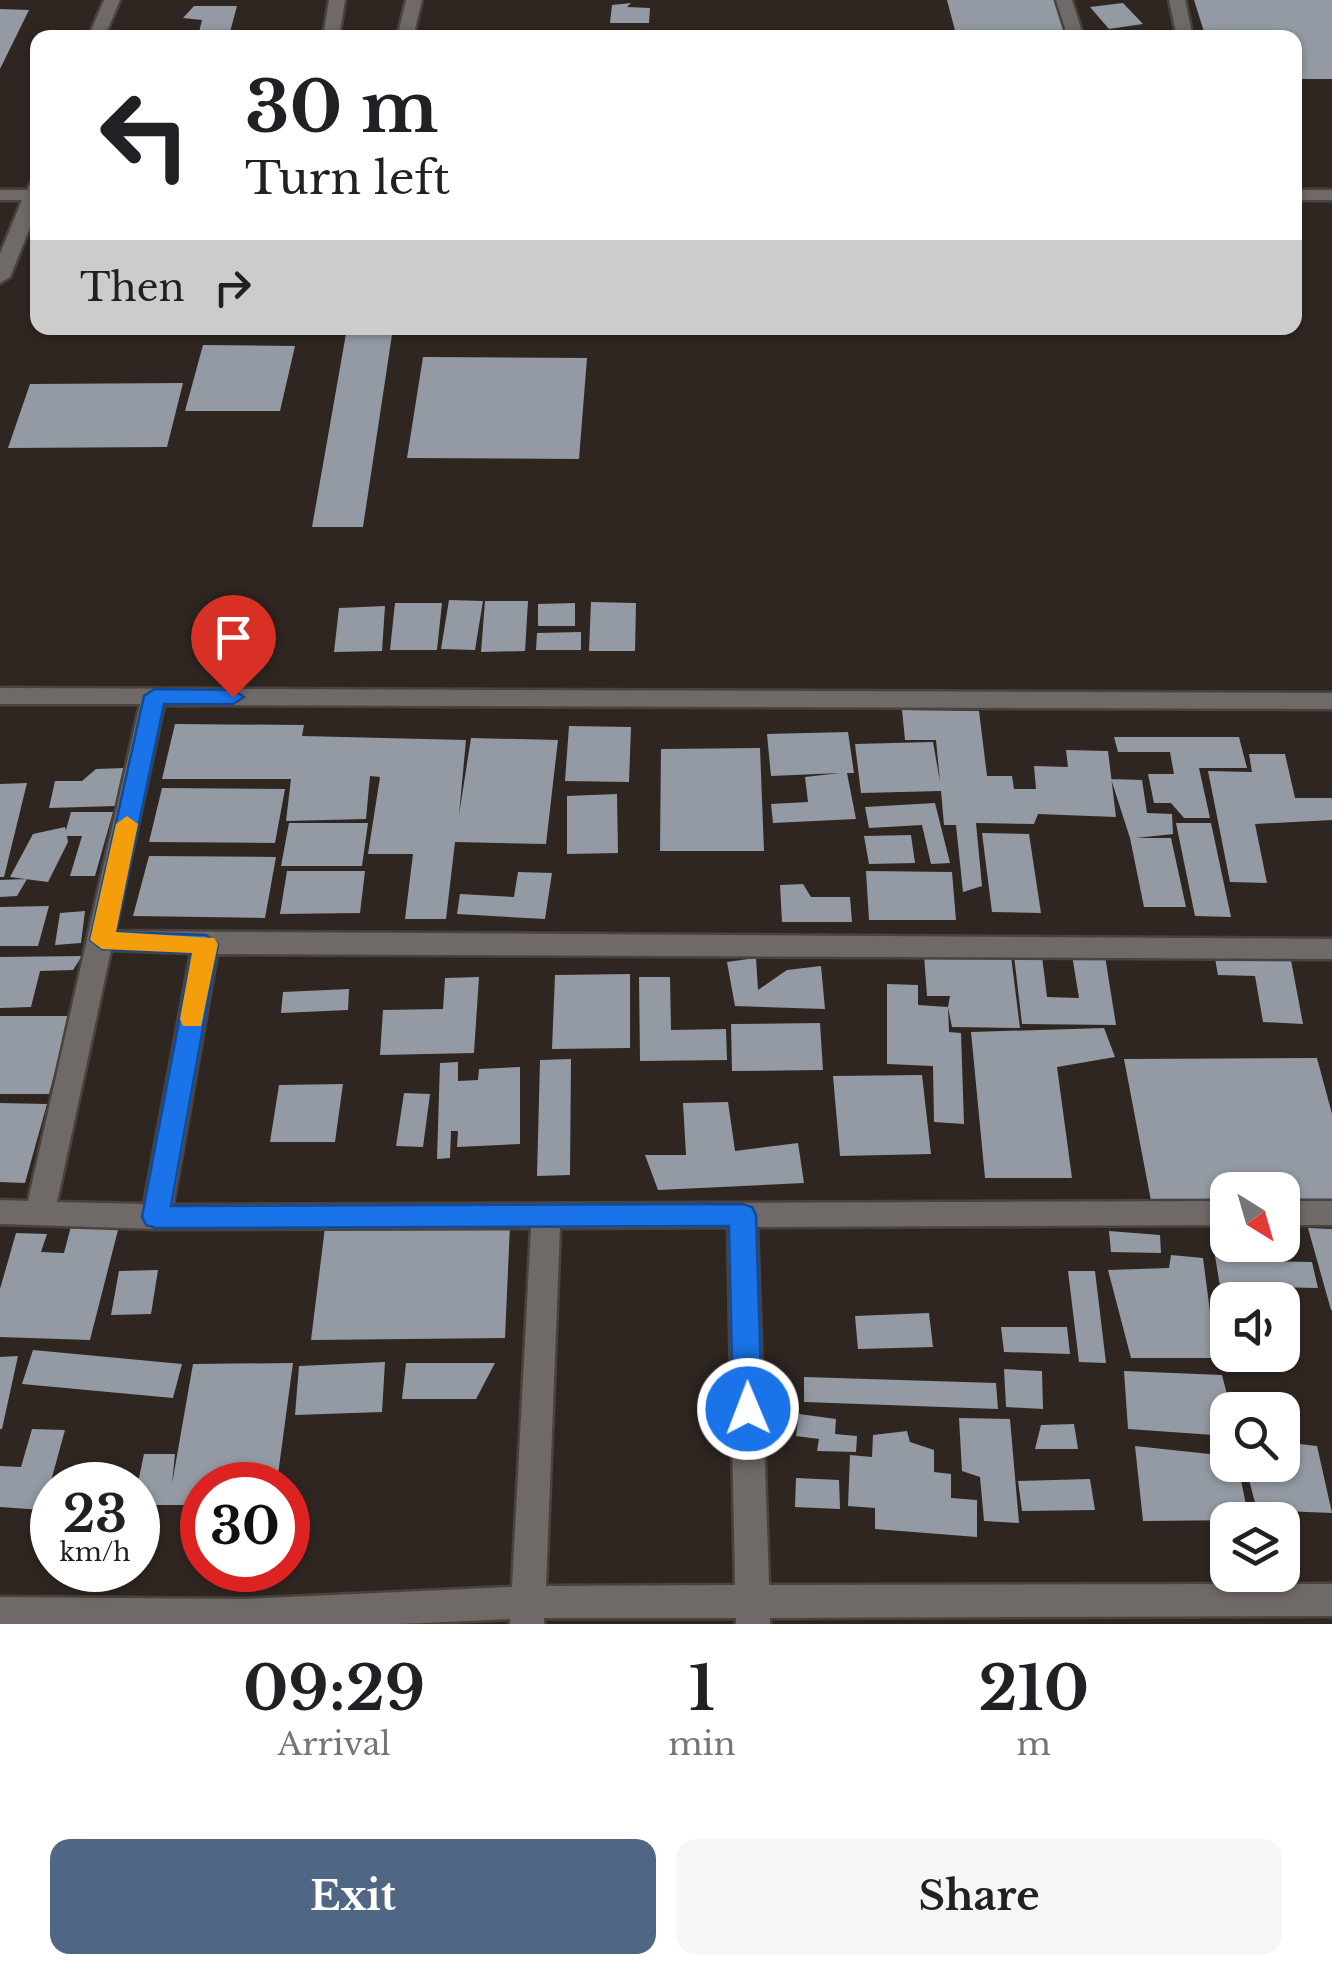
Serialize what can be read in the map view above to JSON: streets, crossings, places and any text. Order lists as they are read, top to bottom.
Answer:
{
  "north": "bottom right",
  "page": {
    "turn": ["30 m", "Turn left"],
    "then": "Then",
    "speed": "23 km/h",
    "limit": "30",
    "eta": [
      "09:29",
      "Arrival",
      "1",
      "min",
      "210",
      "m"
    ],
    "buttons": ["Exit", "Share"]
  }
}
